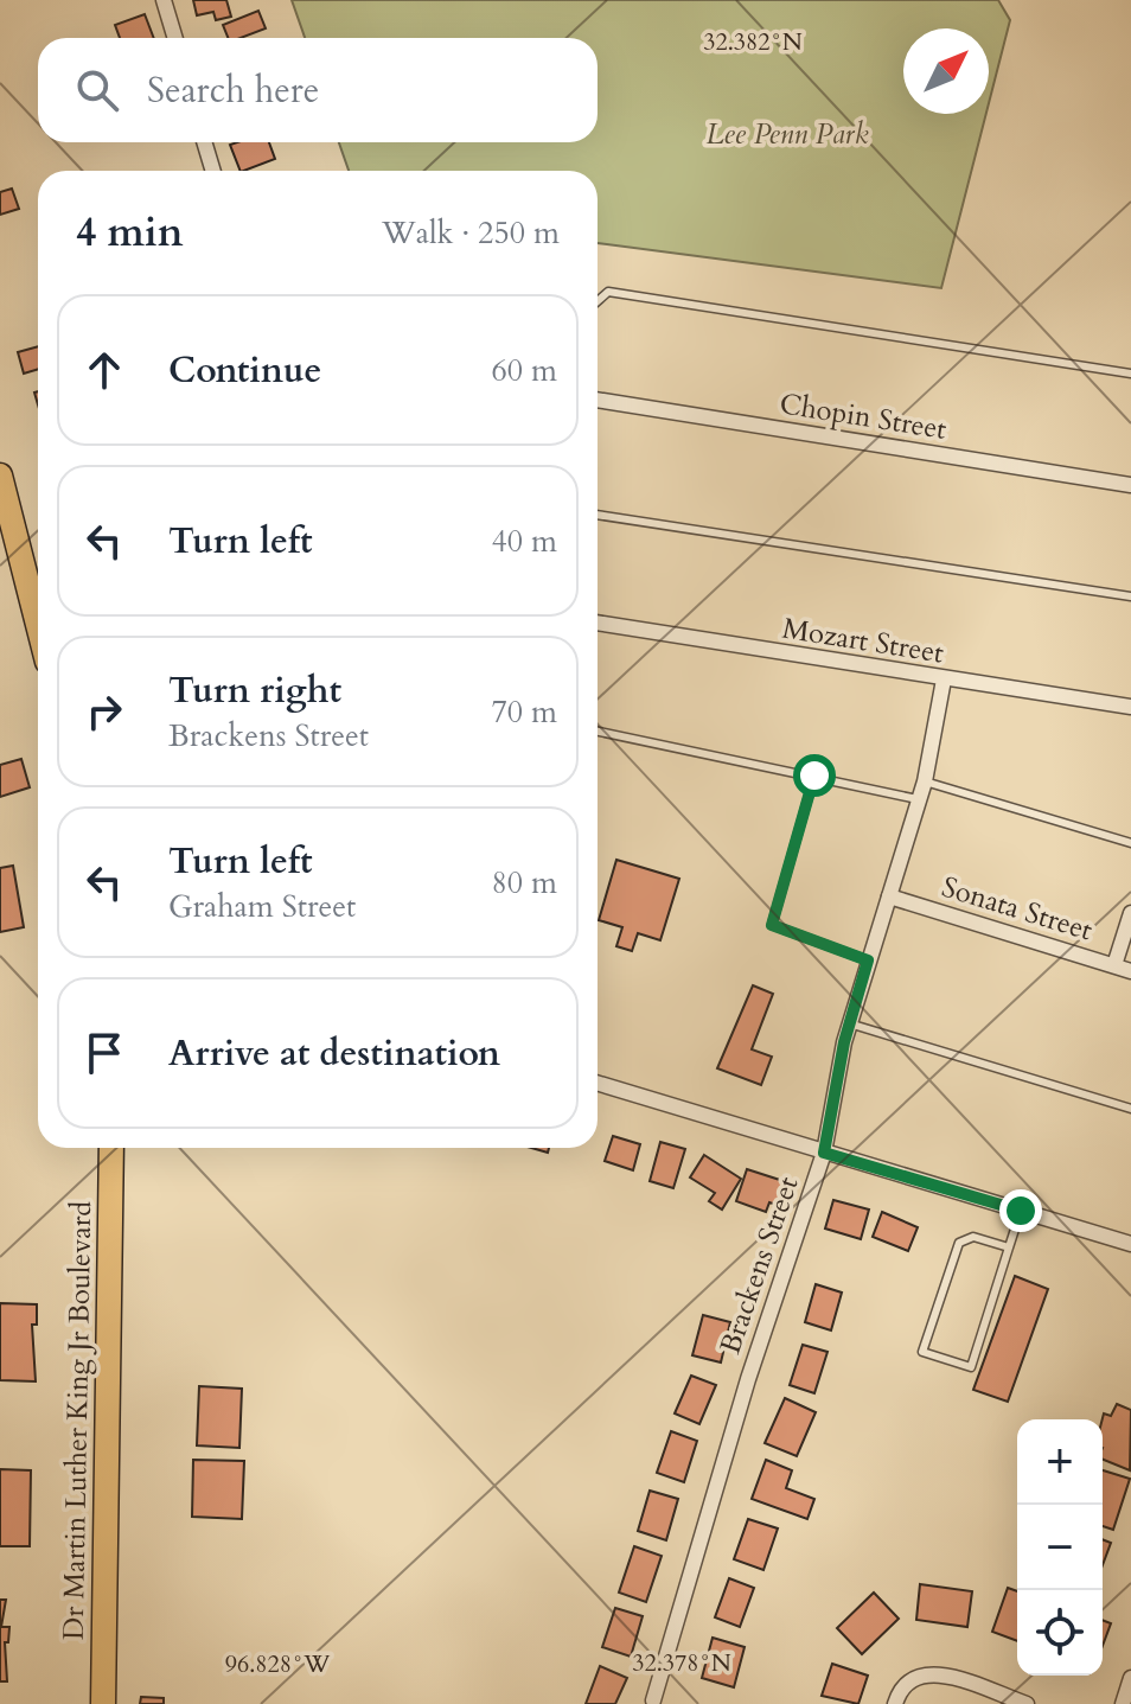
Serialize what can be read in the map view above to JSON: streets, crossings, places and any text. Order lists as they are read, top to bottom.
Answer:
{
  "streets": {
    "main road": ["Dr Martin Luther King Jr Boulevard"],
    "street": [
      "Chopin Street",
      "Mozart Street",
      "Sonata Street",
      "Brackens Street"
    ]
  },
  "crossings": [
    ["Mozart Street", "Brackens Street"],
    ["Sonata Street", "Brackens Street"]
  ],
  "parks": ["Lee Penn Park"],
  "north": "top right",
  "page": {
    "search": "Search here",
    "heading": ["4 min", "Walk · 250 m"],
    "list": [
      ["Continue", "60 m"],
      ["Turn left", "40 m"],
      ["Turn right", "Brackens Street", "70 m"],
      ["Turn left", "Graham Street", "80 m"],
      "Arrive at destination"
    ],
    "map_buttons": ["+", "−"]
  },
  "coordinates": ["32.382°N", "32.378°N", "96.828°W"]
}
